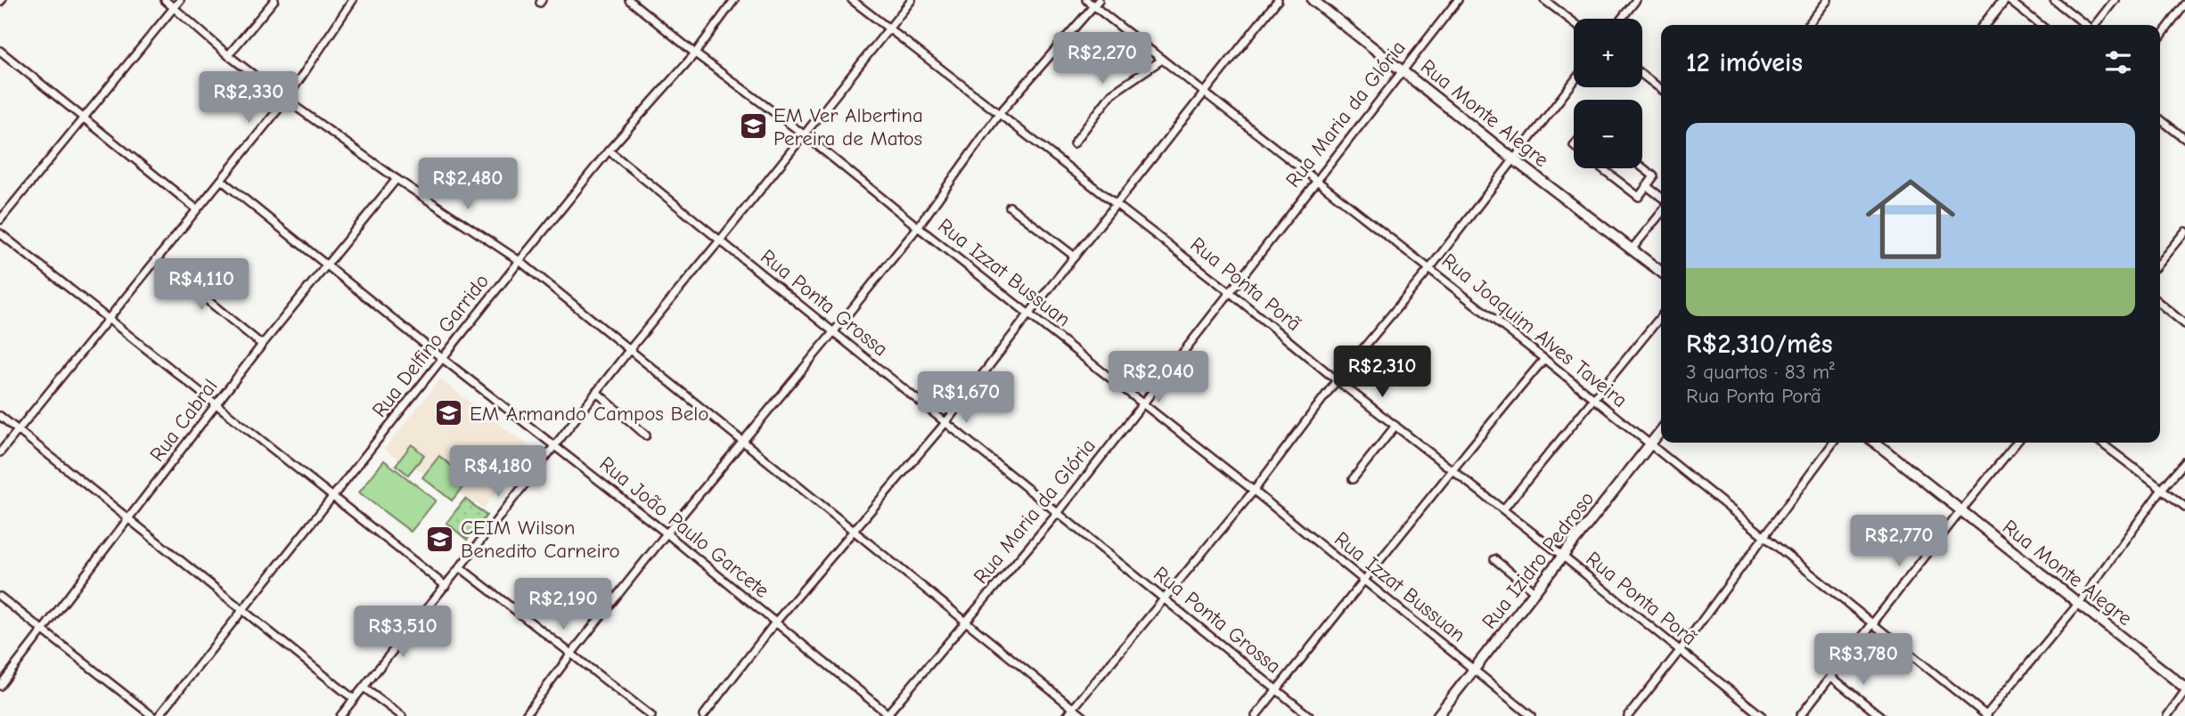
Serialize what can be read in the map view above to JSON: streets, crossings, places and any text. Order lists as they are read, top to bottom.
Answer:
{
  "streets": {
    "street": [
      "Rua Monte Alegre",
      "Rua Maria da Glória",
      "Rua Izzat Bussuan",
      "Rua Ponta Porã",
      "Rua Ponta Grossa",
      "Rua Joaquim Alves Taveira",
      "Rua Delfino Garrido",
      "Rua Cabral",
      "Rua João Paulo Garcete",
      "Rua Izidro Pedroso"
    ]
  },
  "crossings": [
    ["Rua Monte Alegre", "Rua Maria da Glória"],
    ["Rua Maria da Glória", "Rua Izzat Bussuan"],
    ["Rua Maria da Glória", "Rua Ponta Porã"],
    ["Rua Maria da Glória", "Rua Ponta Grossa"],
    ["Rua Maria da Glória", "Rua Joaquim Alves Taveira"],
    ["Rua Maria da Glória", "Rua João Paulo Garcete"],
    ["Rua Izzat Bussuan", "Rua Delfino Garrido"],
    ["Rua Izzat Bussuan", "Rua Izidro Pedroso"],
    ["Rua Ponta Porã", "Rua Izidro Pedroso"],
    ["Rua Ponta Grossa", "Rua Delfino Garrido"],
    ["Rua Joaquim Alves Taveira", "Rua Izidro Pedroso"],
    ["Rua Delfino Garrido", "Rua João Paulo Garcete"],
    ["Rua Cabral", "Rua João Paulo Garcete"]
  ],
  "places": {
    "school or university": ["EM Ver Albertina Pereira de Matos", "EM Armando Campos Belo", "CEIM Wilson Benedito Carneiro"]
  },
  "page": {
    "map_buttons": ["+", "−"],
    "heading": "12 imóveis",
    "price": [
      "R$2,270",
      "R$2,330",
      "R$2,480",
      "R$4,110",
      "R$2,310",
      "R$2,040",
      "R$1,670",
      "R$4,180",
      "R$2,770",
      "R$2,190",
      "R$3,510",
      "R$3,780"
    ],
    "list": [
      {
        "name": "R$2,310/mês",
        "note": "3 quartos · 83 m² · Rua Ponta Porã"
      }
    ]
  }
}
